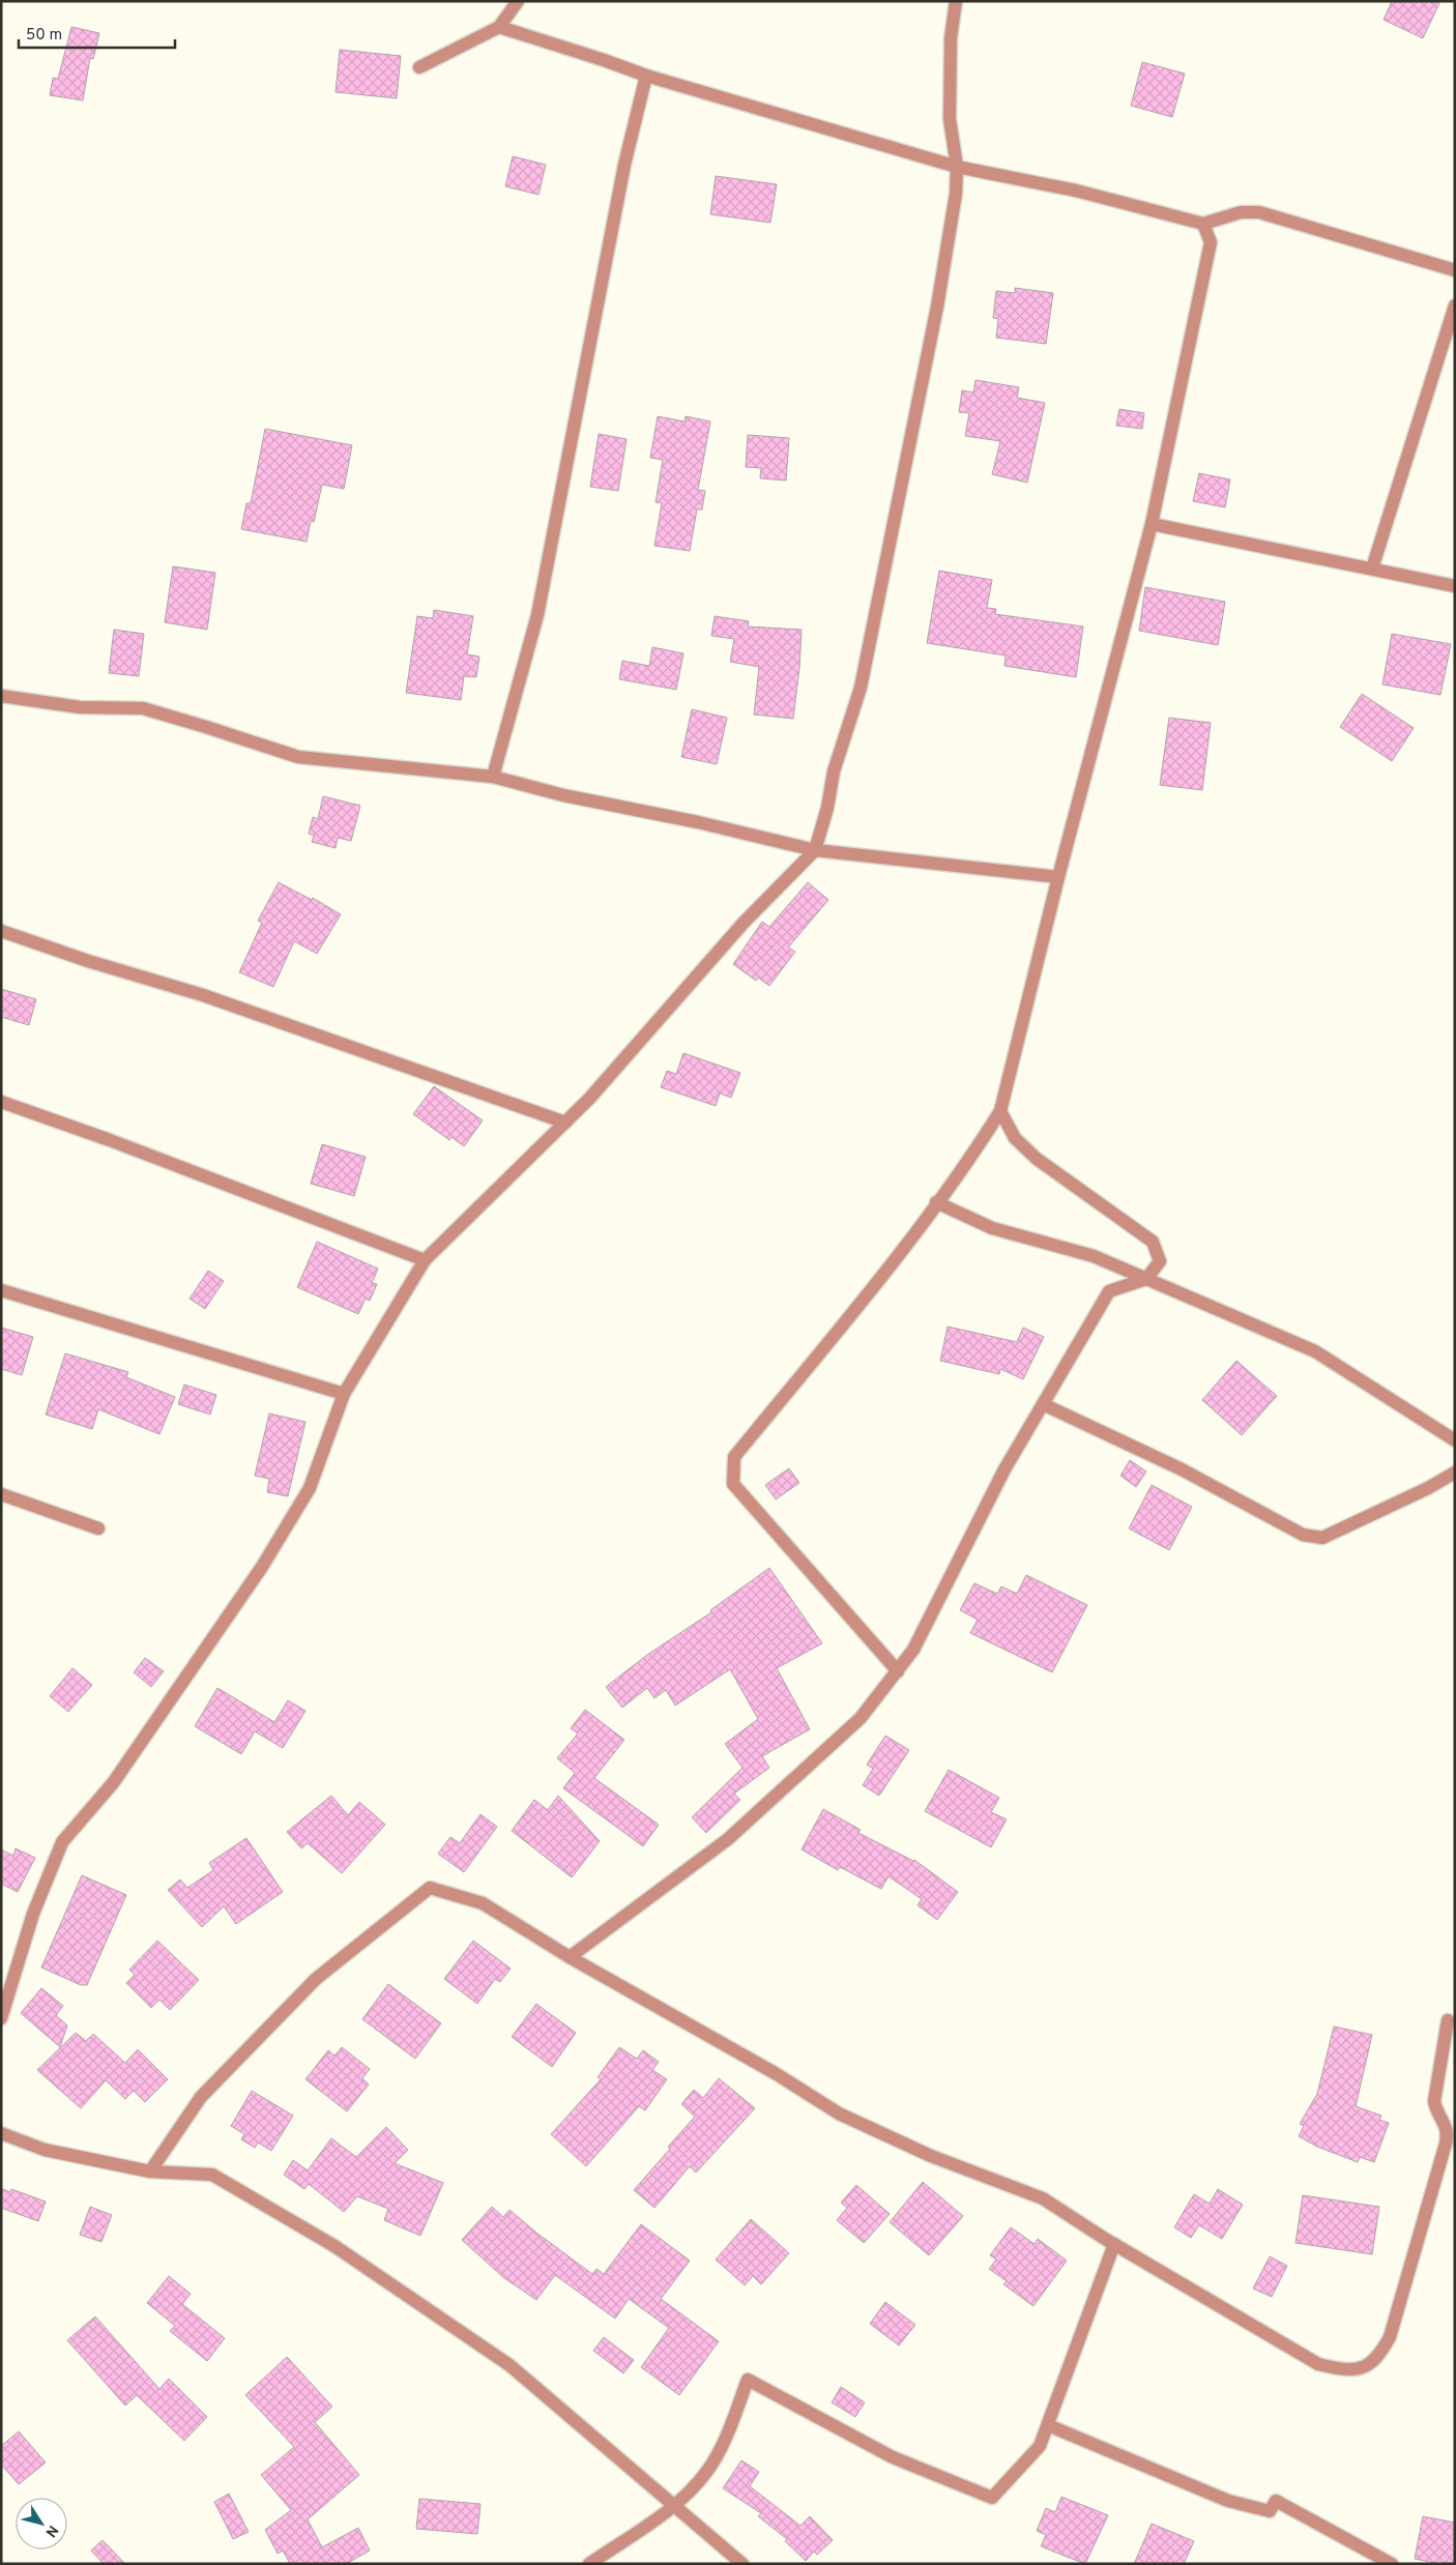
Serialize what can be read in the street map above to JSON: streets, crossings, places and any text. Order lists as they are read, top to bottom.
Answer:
{
  "scale_bar": "50 m",
  "north": "bottom right"
}
